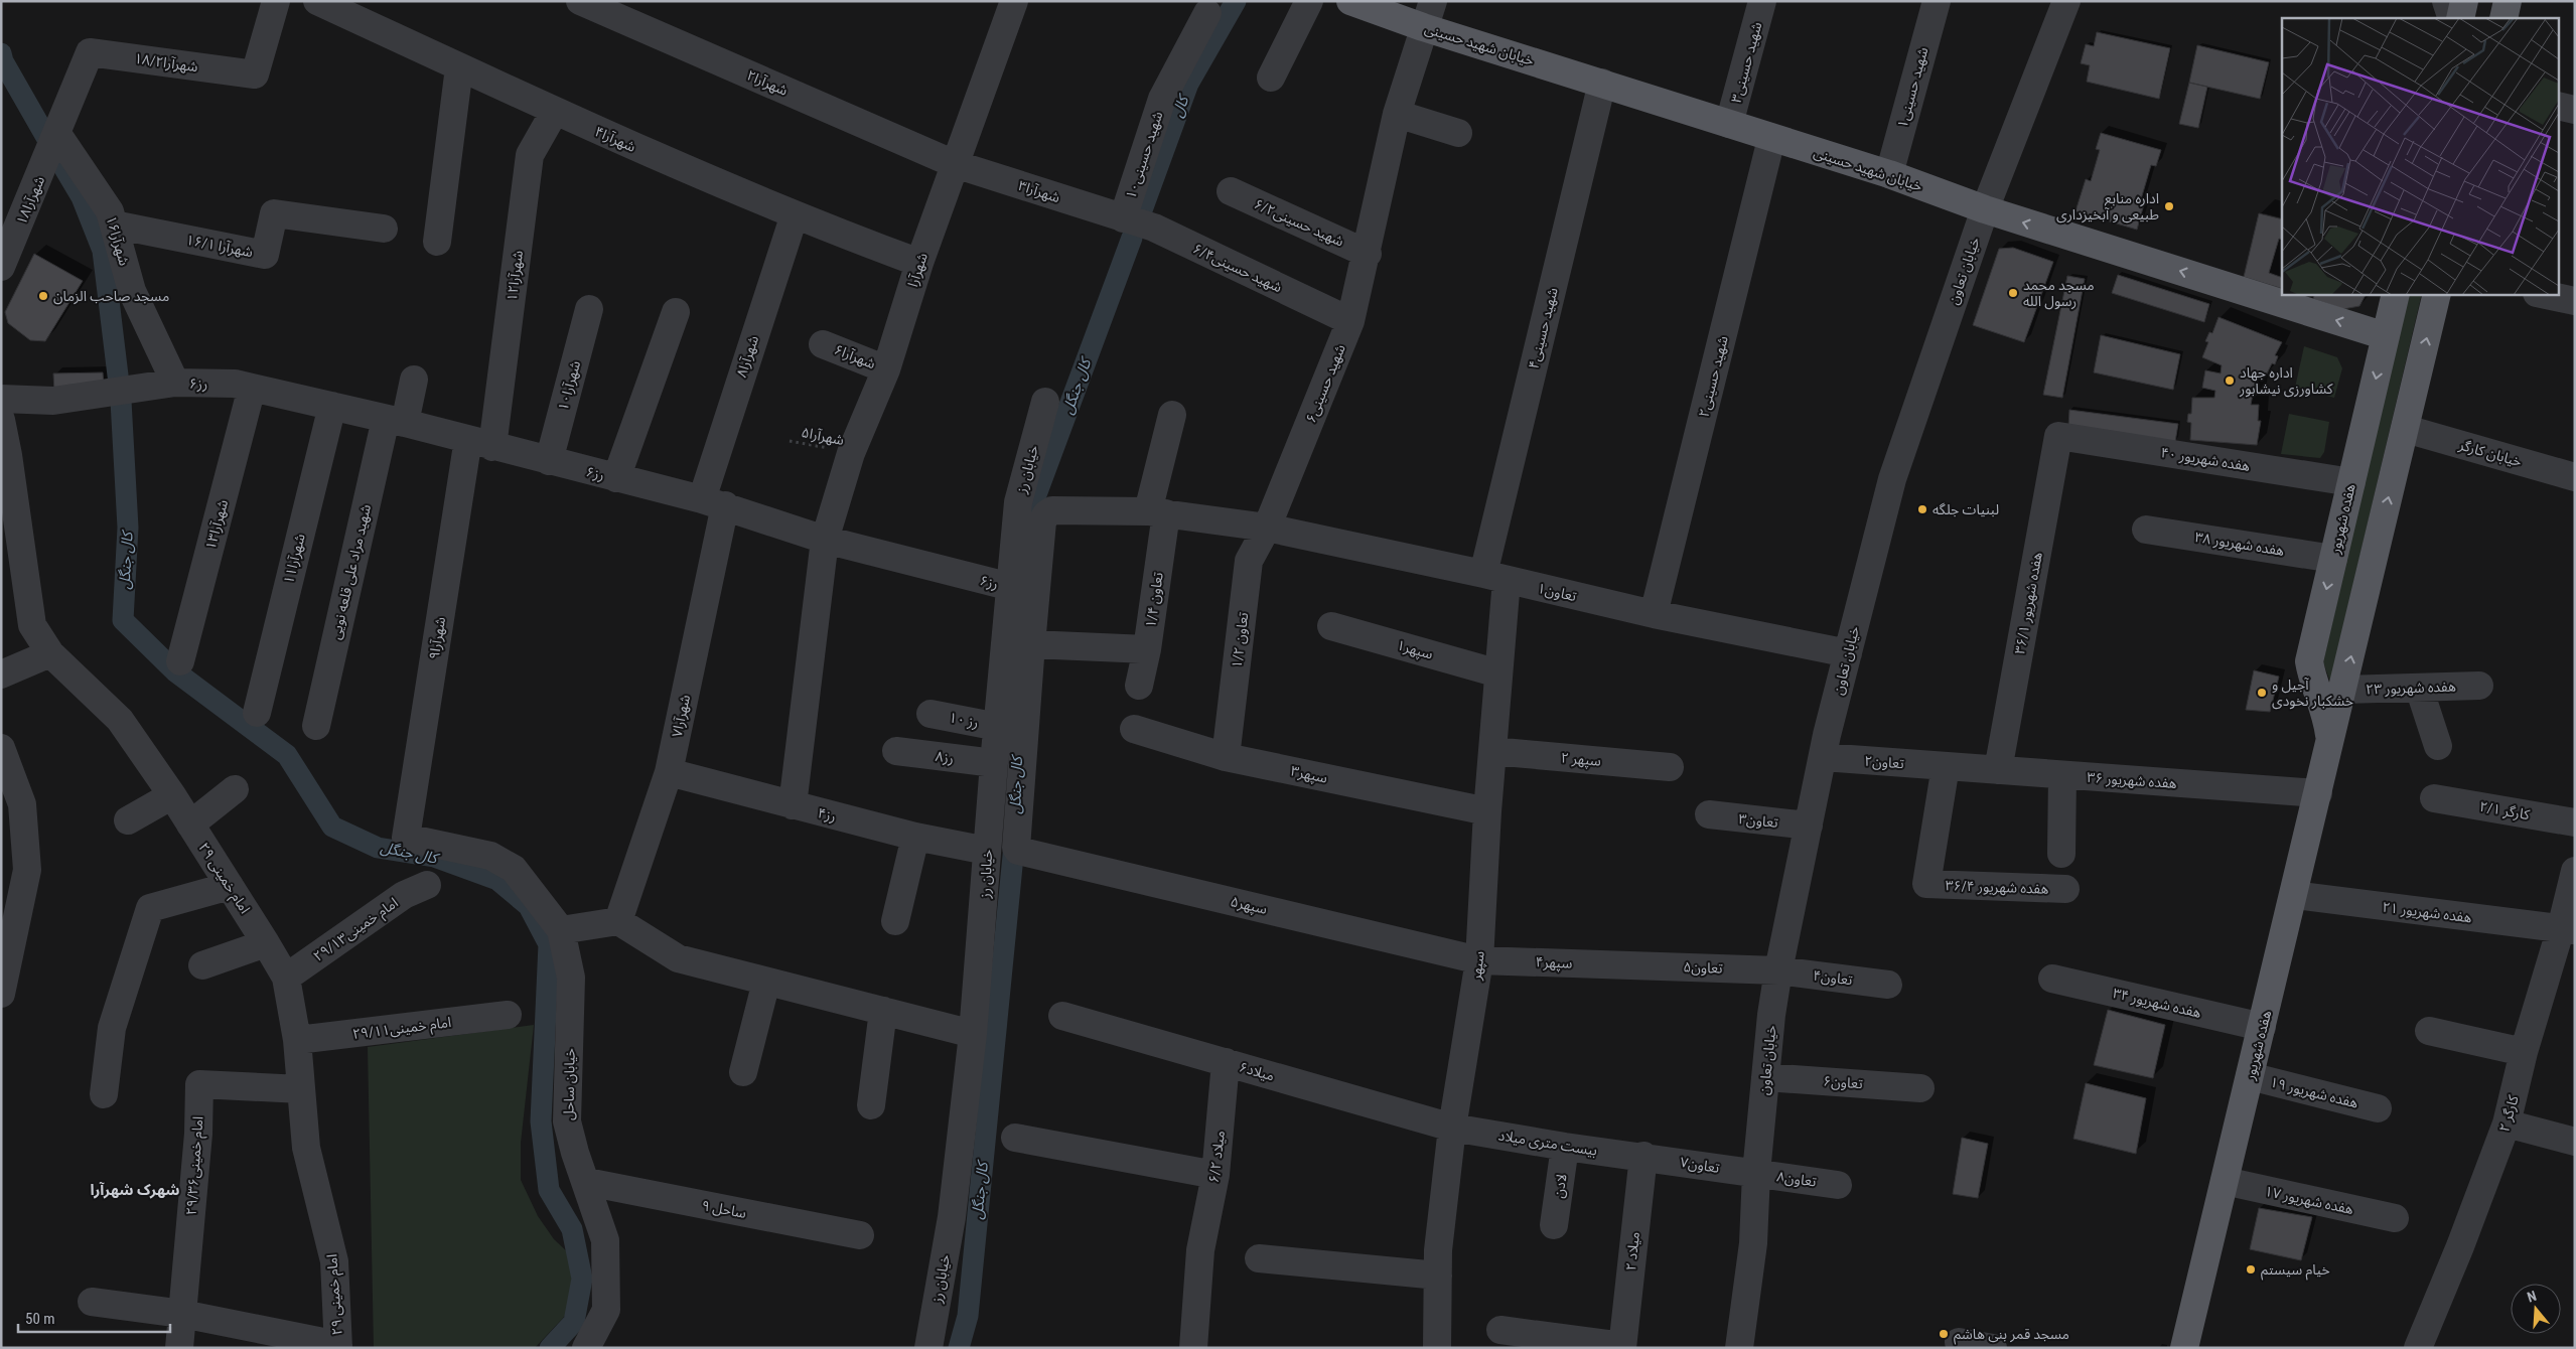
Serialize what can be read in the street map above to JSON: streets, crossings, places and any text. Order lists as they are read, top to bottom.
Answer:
{
  "streets": {
    "main road": ["خیابان شهید حسینی", "هفده شهریور"],
    "street": [
      "شهرآرا۱۸/۲",
      "شهید حسینی۳",
      "شهرآرا۲",
      "شهید حسینی۱",
      "شهرآرا۴",
      "شهید حسینی۱۰",
      "شهرآرا۳",
      "شهرآرا۱۸",
      "شهید حسینی۶/۲",
      "شهرآرا۱۶",
      "شهرآرا ۱۶/۱",
      "شهید حسینی۶/۴",
      "شهرآرا",
      "خیابان تعاون",
      "شهرآرا۱۲",
      "شهید حسینی۴",
      "شهرآرا۸",
      "شهرآرا۶",
      "شهید حسینی۲",
      "رز۶",
      "شهید حسینی۶",
      "شهرآرا۱۰",
      "خیابان کارگر",
      "هفده شهریور ۴۰",
      "خیابان رز",
      "شهرآرا۱۳",
      "هفده شهریور ۳۸",
      "شهرآرا۱۱",
      "شهید مراد علی قلعه نویی",
      "تعاون۱",
      "تعاون ۱/۴",
      "هفده شهریور ۳۶/۱",
      "شهرآرا۹",
      "تعاون ۱/۲",
      "سپهر۱",
      "هفده شهریور ۲۳",
      "شهرآرا۷",
      "رز ۱۰",
      "رز۸",
      "سپهر ۲",
      "تعاون۲",
      "سپهر۳",
      "هفده شهریور ۳۶",
      "کارگر ۲/۱",
      "رز۴",
      "تعاون۳",
      "امام خمینی ۲۹",
      "هفده شهریور ۳۶/۴",
      "سپهر۵",
      "هفده شهریور ۲۱",
      "امام خمینی۲۹/۱۳",
      "سپهر۴",
      "سپهر",
      "تعاون۵",
      "تعاون۴",
      "هفده شهریور ۳۴",
      "امام خمینی۲۹/۱۱",
      "میلاد۶",
      "تعاون۶",
      "خیابان ساحل",
      "هفده شهریور ۱۹",
      "کارگر ۲",
      "بیست متری میلاد",
      "میلاد ۶/۲",
      "تعاون۷",
      "امام خمینی۲۹/۳۶",
      "تعاون۸",
      "لادن",
      "هفده شهریور ۱۷",
      "ساحل ۹",
      "میلاد ۲"
    ],
    "path": ["شهرآرا۵"]
  },
  "crossings": [
    ["خیابان شهید حسینی", "شهید حسینی۳"],
    ["خیابان شهید حسینی", "شهید حسینی۱"],
    ["خیابان شهید حسینی", "خیابان تعاون"],
    ["خیابان شهید حسینی", "شهید حسینی۴"],
    ["خیابان شهید حسینی", "شهید حسینی۲"],
    ["خیابان شهید حسینی", "شهید حسینی۶"],
    ["خیابان شهید حسینی", "هفده شهریور"],
    ["شهرآرا۱۸/۲", "شهرآرا۱۸"],
    ["شهرآرا۱۸/۲", "شهرآرا۱۶"],
    ["شهرآرا۲", "شهرآرا۳"],
    ["شهرآرا۲", "شهرآرا"],
    ["شهرآرا۴", "شهرآرا"],
    ["شهرآرا۴", "شهرآرا۱۲"],
    ["شهرآرا۴", "شهرآرا۸"],
    ["شهید حسینی۱۰", "شهرآرا۳"],
    ["شهید حسینی۱۰", "شهید حسینی۶/۴"],
    ["شهرآرا۳", "شهید حسینی۶/۴"],
    ["شهرآرا۳", "شهرآرا"],
    ["شهرآرا۱۸", "شهرآرا۱۶"],
    ["شهید حسینی۶/۲", "شهید حسینی۶"],
    ["شهرآرا۱۶", "شهرآرا ۱۶/۱"],
    ["شهرآرا۱۶", "رز۶"],
    ["شهید حسینی۶/۴", "شهید حسینی۶"],
    ["شهرآرا", "شهرآرا۶"],
    ["شهرآرا", "رز۶"],
    ["شهرآرا", "شهرآرا۵"],
    ["شهرآرا", "رز۴"],
    ["خیابان تعاون", "تعاون۱"],
    ["خیابان تعاون", "تعاون۲"],
    ["خیابان تعاون", "تعاون۳"],
    ["خیابان تعاون", "تعاون۵"],
    ["خیابان تعاون", "تعاون۴"],
    ["خیابان تعاون", "تعاون۶"],
    ["خیابان تعاون", "تعاون۷"],
    ["خیابان تعاون", "تعاون۸"],
    ["شهرآرا۱۲", "رز۶"],
    ["شهرآرا۱۲", "شهرآرا۹"],
    ["شهید حسینی۴", "تعاون۱"],
    ["شهید حسینی۴", "سپهر"],
    ["شهرآرا۸", "رز۶"],
    ["شهرآرا۸", "شهرآرا۷"],
    ["شهید حسینی۲", "تعاون۱"],
    ["رز۶", "شهرآرا۱۰"],
    ["رز۶", "خیابان رز"],
    ["رز۶", "شهرآرا۱۳"],
    ["رز۶", "شهرآرا۱۱"],
    ["رز۶", "شهید مراد علی قلعه نویی"],
    ["رز۶", "شهرآرا۹"],
    ["رز۶", "شهرآرا۷"],
    ["شهید حسینی۶", "تعاون۱"],
    ["شهید حسینی۶", "تعاون ۱/۲"],
    ["خیابان کارگر", "هفده شهریور"],
    ["هفده شهریور ۴۰", "هفده شهریور"],
    ["هفده شهریور ۴۰", "هفده شهریور ۳۶/۱"],
    ["خیابان رز", "رز ۱۰"],
    ["خیابان رز", "رز۸"],
    ["خیابان رز", "رز۴"],
    ["هفده شهریور", "هفده شهریور ۳۸"],
    ["هفده شهریور", "هفده شهریور ۲۳"],
    ["هفده شهریور", "هفده شهریور ۳۶"],
    ["هفده شهریور", "هفده شهریور ۲۱"],
    ["هفده شهریور", "هفده شهریور ۳۴"],
    ["هفده شهریور", "هفده شهریور ۱۹"],
    ["هفده شهریور", "هفده شهریور ۱۷"],
    ["تعاون۱", "تعاون ۱/۲"],
    ["تعاون۱", "سپهر"],
    ["هفده شهریور ۳۶/۱", "هفده شهریور ۳۶"],
    ["شهرآرا۹", "خیابان ساحل"],
    ["تعاون ۱/۲", "سپهر۳"],
    ["سپهر۱", "سپهر"],
    ["شهرآرا۷", "رز۴"],
    ["سپهر ۲", "سپهر"],
    ["تعاون۲", "هفده شهریور ۳۶"],
    ["تعاون۲", "هفده شهریور ۳۶/۴"],
    ["سپهر۳", "سپهر"],
    ["هفده شهریور ۳۶", "هفده شهریور ۳۶/۴"],
    ["امام خمینی ۲۹", "امام خمینی۲۹/۱۳"],
    ["امام خمینی ۲۹", "امام خمینی۲۹/۱۱"],
    ["امام خمینی ۲۹", "امام خمینی۲۹/۳۶"],
    ["سپهر۵", "سپهر۴"],
    ["سپهر۵", "سپهر"],
    ["هفده شهریور ۲۱", "کارگر ۲"],
    ["سپهر۴", "سپهر"],
    ["سپهر۴", "تعاون۵"],
    ["سپهر", "میلاد۶"],
    ["سپهر", "بیست متری میلاد"],
    ["تعاون۵", "تعاون۴"],
    ["میلاد۶", "بیست متری میلاد"],
    ["میلاد۶", "میلاد ۶/۲"],
    ["خیابان ساحل", "ساحل ۹"],
    ["بیست متری میلاد", "تعاون۷"],
    ["بیست متری میلاد", "لادن"],
    ["بیست متری میلاد", "میلاد ۲"],
    ["تعاون۷", "تعاون۸"],
    ["تعاون۷", "میلاد ۲"]
  ],
  "one_way": ["خیابان شهید حسینی"],
  "districts": ["شهرک شهرآرا"],
  "water": ["کال", "کال جنگل"],
  "places": [
    "اداره منابع طبیعی و آبخیزداری",
    "مسجد محمد رسول الله",
    "مسجد صاحب الزمان",
    "اداره جهاد کشاورزی نیشابور",
    "لبنیات جلگه",
    "آجیل و خشکبار نخودی",
    "خیام سیستم",
    "مسجد قمر بنی هاشم"
  ],
  "scale_bar": "50 m",
  "north": "top"
}
